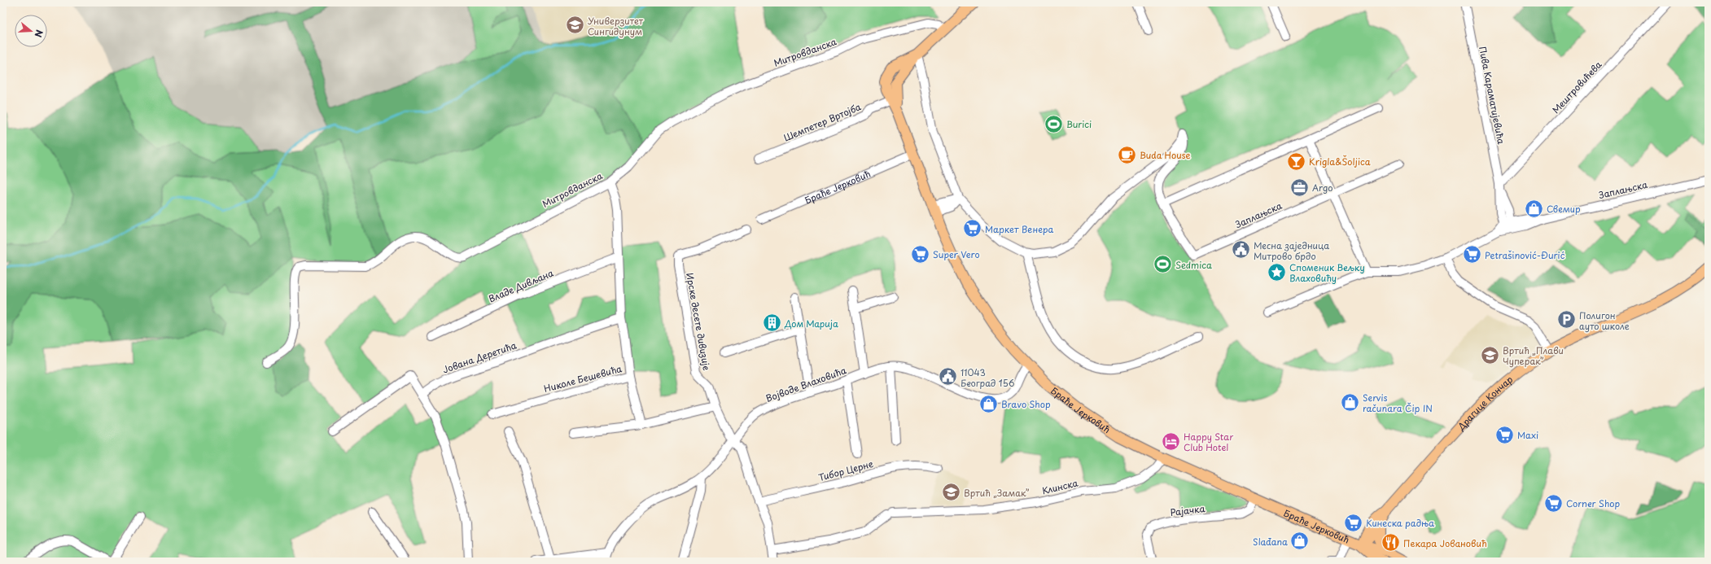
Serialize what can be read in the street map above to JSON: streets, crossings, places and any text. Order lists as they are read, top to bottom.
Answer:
{
  "streets": {
    "main road": ["Браће Јерковић", "Драгице Кончар"],
    "street": [
      "Митровданска",
      "Мештровићева",
      "Пива Караматијевића",
      "Шемпетер Вртојба",
      "Заплањска",
      "Владе Дивљана",
      "Ирске десете дивизије",
      "Јована Деретића",
      "Николе Бешевића",
      "Војводе Влаховића",
      "Тибор Церне",
      "Клинска",
      "Рајачка"
    ]
  },
  "crossings": [
    ["Митровданска", "Браће Јерковић"],
    ["Мештровићева", "Пива Караматијевића"],
    ["Пива Караматијевића", "Заплањска"],
    ["Шемпетер Вртојба", "Браће Јерковић"],
    ["Браће Јерковић", "Војводе Влаховића"],
    ["Браће Јерковић", "Драгице Кончар"],
    ["Браће Јерковић", "Клинска"],
    ["Браће Јерковић", "Рајачка"],
    ["Ирске десете дивизије", "Војводе Влаховића"],
    ["Ирске десете дивизије", "Тибор Церне"],
    ["Ирске десете дивизије", "Клинска"]
  ],
  "places": {
    "school or university": ["Универзитет Сингидунум", "Вртић „Плави Чуперак”", "Вртић „Замак”"],
    "sports": ["Burici", "Sedmica"],
    "cafe": ["Buda House"],
    "bar": ["Krigla&Šoljica"],
    "office": ["Argo"],
    "shop": [
      "Свемир",
      "Servis računara Čip IN",
      "Bravo Shop",
      "Slađana"
    ],
    "supermarket": [
      "Маркет Венера",
      "Super Vero",
      "Petrašinović-Đurić",
      "Maxi",
      "Corner Shop",
      "Кинеска радња"
    ],
    "public building": ["Месна заједница Митрово брдо", "11043 Београд 156"],
    "place": ["Споменик Вељку Влаховићу"],
    "parking": ["Полигон ауто школе"],
    "building": ["Дом Марија"],
    "hotel": ["Happy Star Club Hotel"],
    "restaurant": ["Пекара Јовановић"]
  },
  "north": "right"
}
